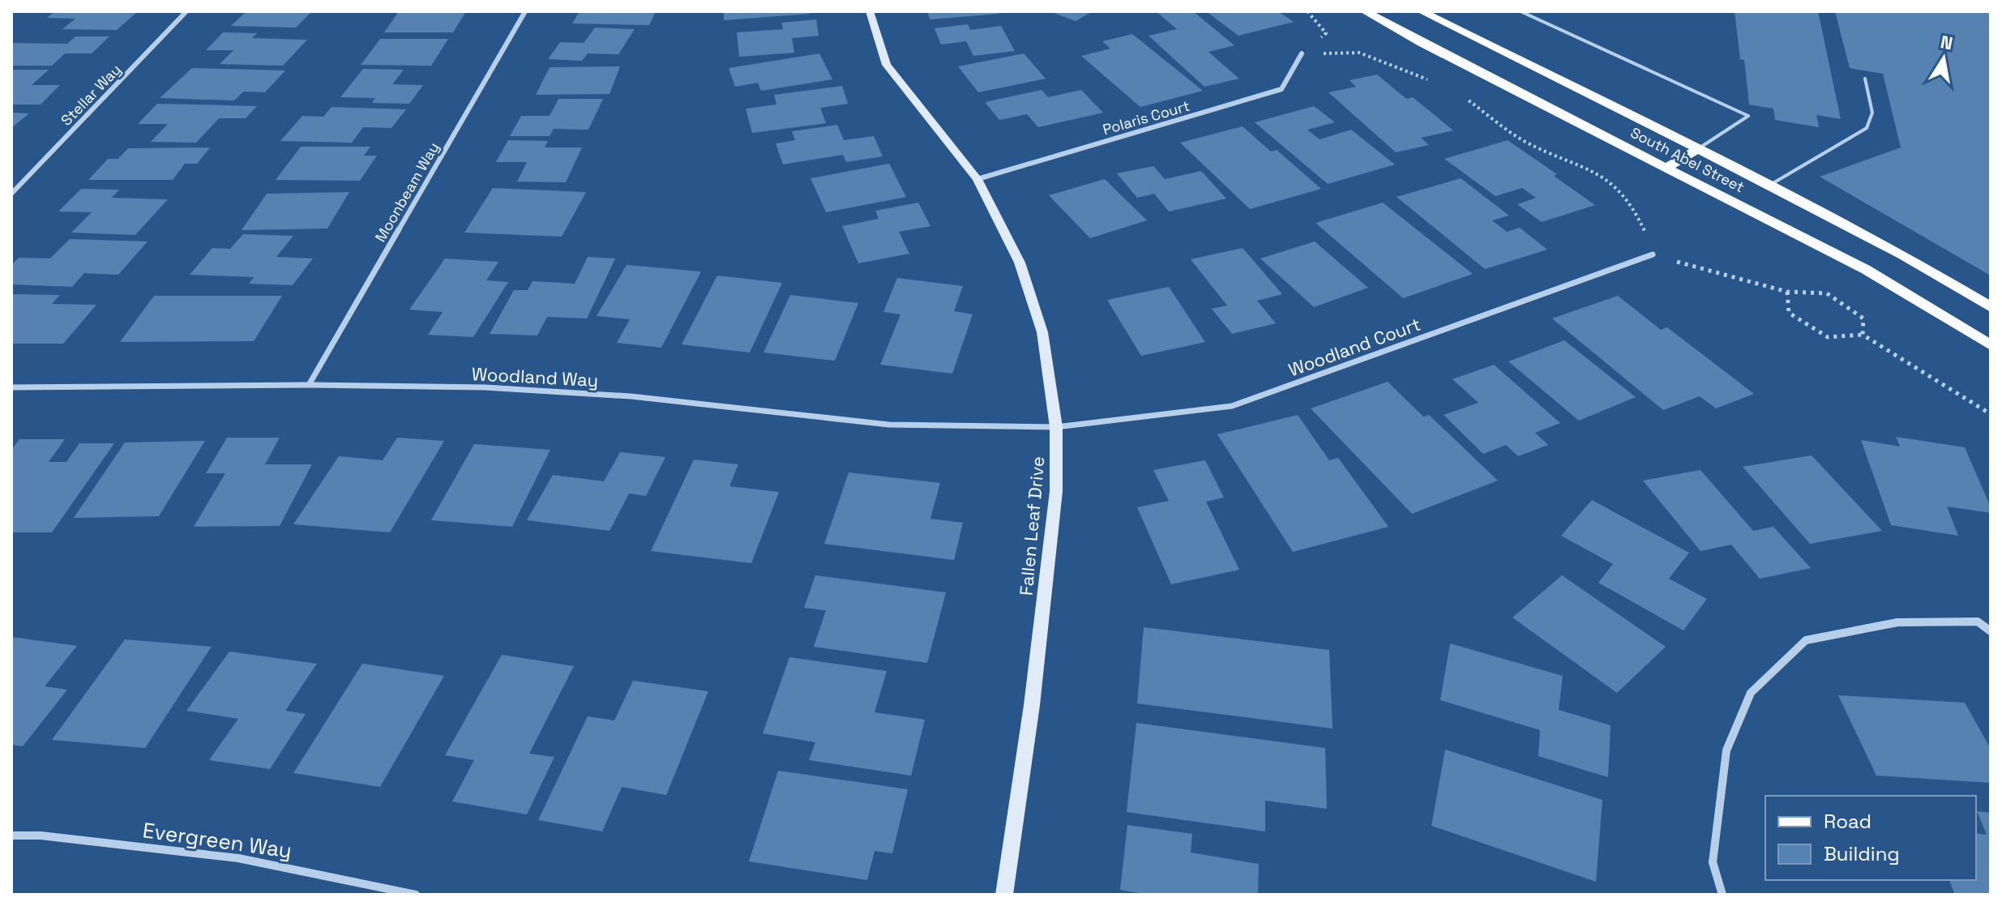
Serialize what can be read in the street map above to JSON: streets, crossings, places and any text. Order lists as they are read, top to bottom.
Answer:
{
  "streets": {
    "main road": ["South Abel Street"],
    "street": [
      "Stellar Way",
      "Polaris Court",
      "Moonbeam Way",
      "Woodland Court",
      "Woodland Way",
      "Fallen Leaf Drive",
      "Evergreen Way"
    ]
  },
  "crossings": [
    ["Polaris Court", "Fallen Leaf Drive"],
    ["Moonbeam Way", "Woodland Way"],
    ["Woodland Court", "Woodland Way"],
    ["Woodland Court", "Fallen Leaf Drive"],
    ["Woodland Way", "Fallen Leaf Drive"]
  ],
  "legend": ["Road", "Building"],
  "north": "top"
}
